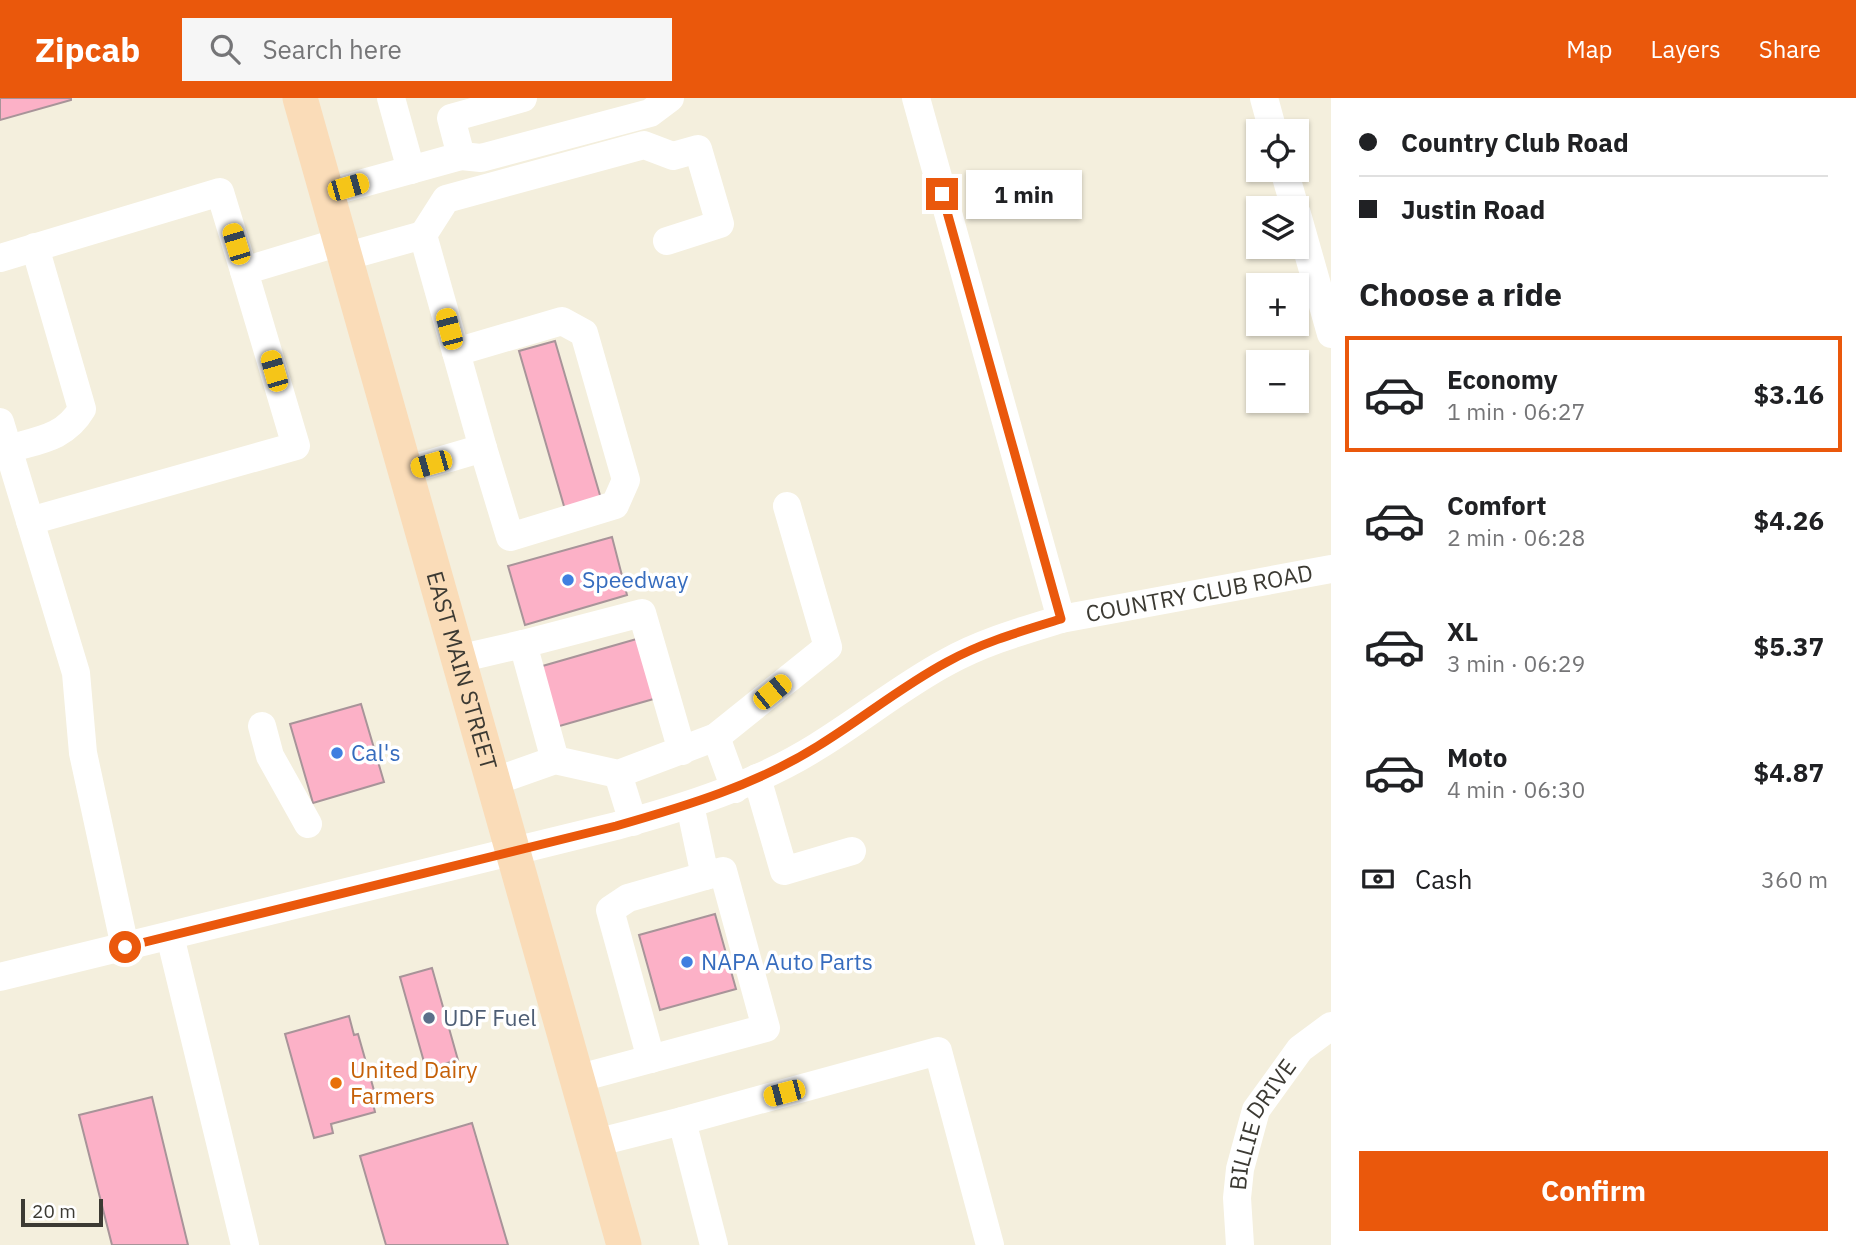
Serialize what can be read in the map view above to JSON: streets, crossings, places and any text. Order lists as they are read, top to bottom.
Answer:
{
  "streets": {
    "main road": ["EAST MAIN STREET"],
    "street": ["COUNTRY CLUB ROAD", "BILLIE DRIVE"]
  },
  "crossings": [
    ["COUNTRY CLUB ROAD", "EAST MAIN STREET"]
  ],
  "places": [
    "Speedway",
    "Cal's",
    "NAPA Auto Parts",
    "UDF Fuel",
    "United Dairy Farmers"
  ],
  "scale_bar": "20 m",
  "page": {
    "header": "Zipcab",
    "search": "Search here",
    "nav": ["Map", "Layers", "Share"],
    "banner": ["Country Club Road", "Justin Road"],
    "map_buttons": ["+", "−"],
    "bubble": "1 min",
    "heading": "Choose a ride",
    "list": [
      {
        "name": "Economy",
        "note": "1 min · 06:27",
        "value": "$3.16"
      },
      {
        "name": "Comfort",
        "note": "2 min · 06:28",
        "value": "$4.26"
      },
      {
        "name": "XL",
        "note": "3 min · 06:29",
        "value": "$5.37"
      },
      {
        "name": "Moto",
        "note": "4 min · 06:30",
        "value": "$4.87"
      }
    ],
    "pay": ["Cash", "360 m"],
    "buttons": "Confirm",
    "scale": "20 m"
  }
}
